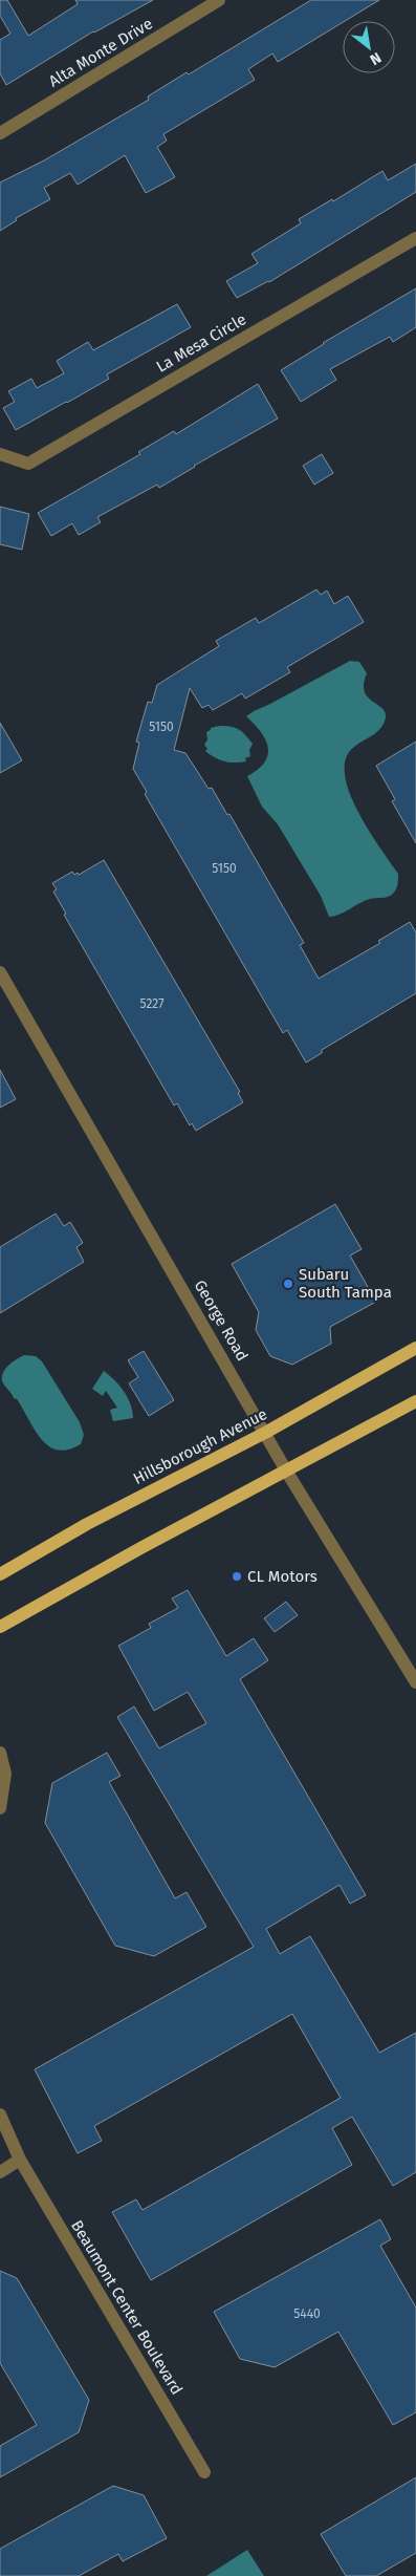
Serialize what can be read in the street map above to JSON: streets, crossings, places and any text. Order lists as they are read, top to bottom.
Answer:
{
  "streets": {
    "main road": ["Hillsborough Avenue"],
    "street": [
      "Alta Monte Drive",
      "La Mesa Circle",
      "George Road",
      "Beaumont Center Boulevard"
    ]
  },
  "crossings": [
    ["George Road", "Hillsborough Avenue"]
  ],
  "places": ["Subaru South Tampa", "CL Motors"],
  "house_numbers": [
    "5150",
    "5150",
    "5227",
    "5440"
  ],
  "north": "bottom right"
}
